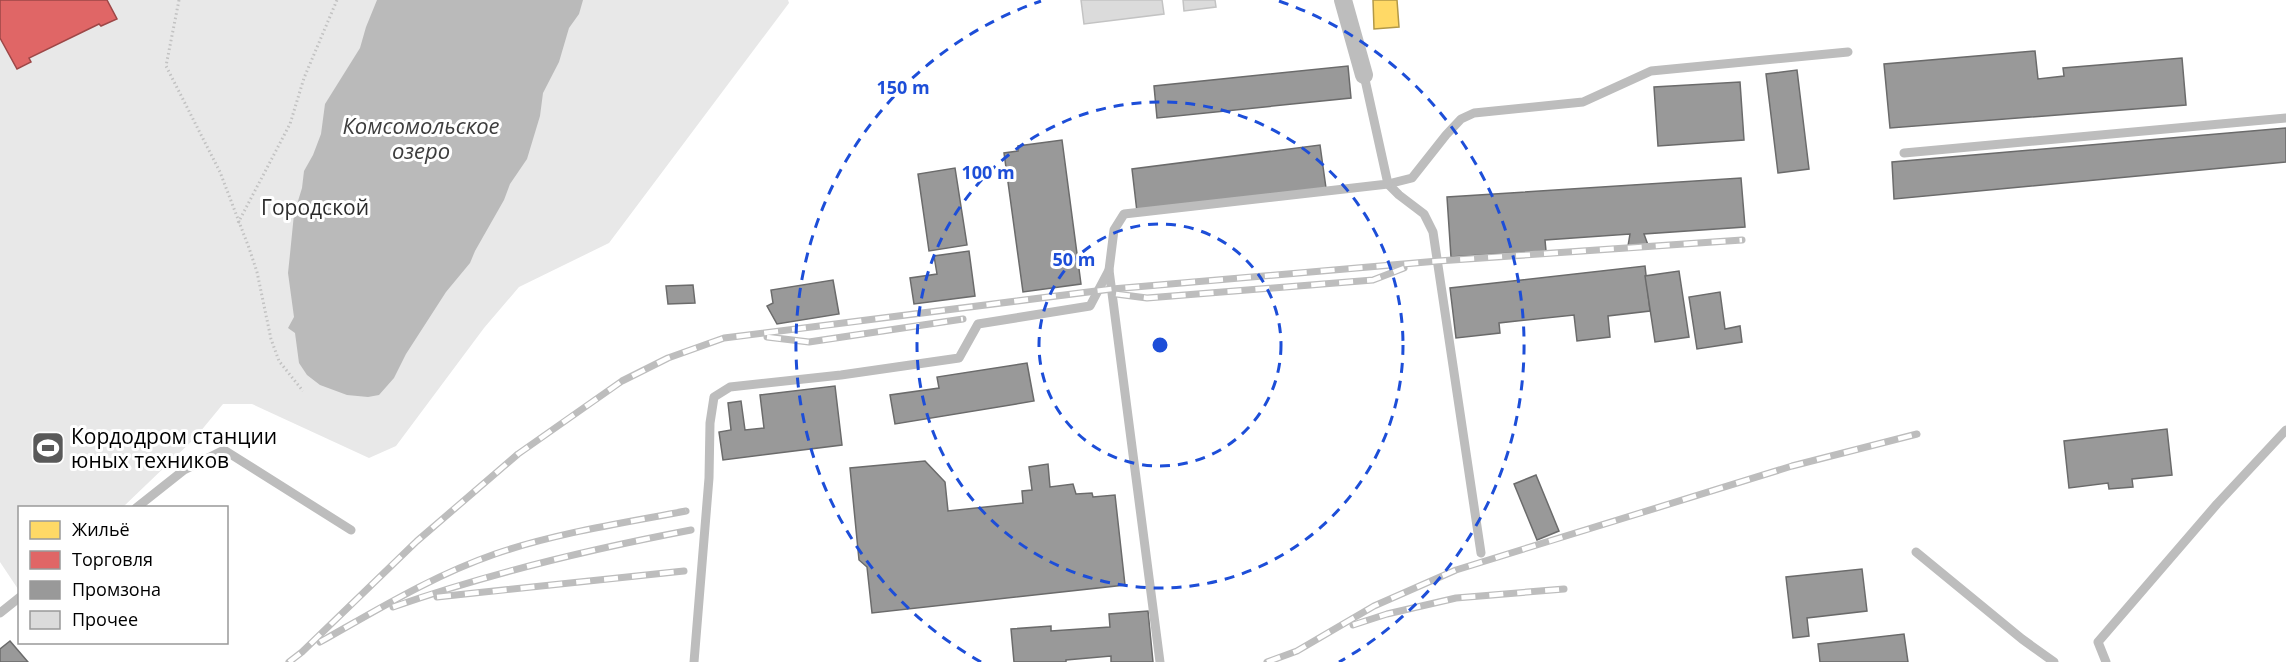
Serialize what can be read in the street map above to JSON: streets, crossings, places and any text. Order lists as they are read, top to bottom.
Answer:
{
  "water": ["Комсомольское озеро"],
  "parks": ["Городской"],
  "places": {
    "sports": ["Кордодром станции юных техников"]
  },
  "legend": [
    "Жильё",
    "Торговля",
    "Промзона",
    "Прочее"
  ],
  "rings": ["150 m", "100 m", "50 m"]
}
